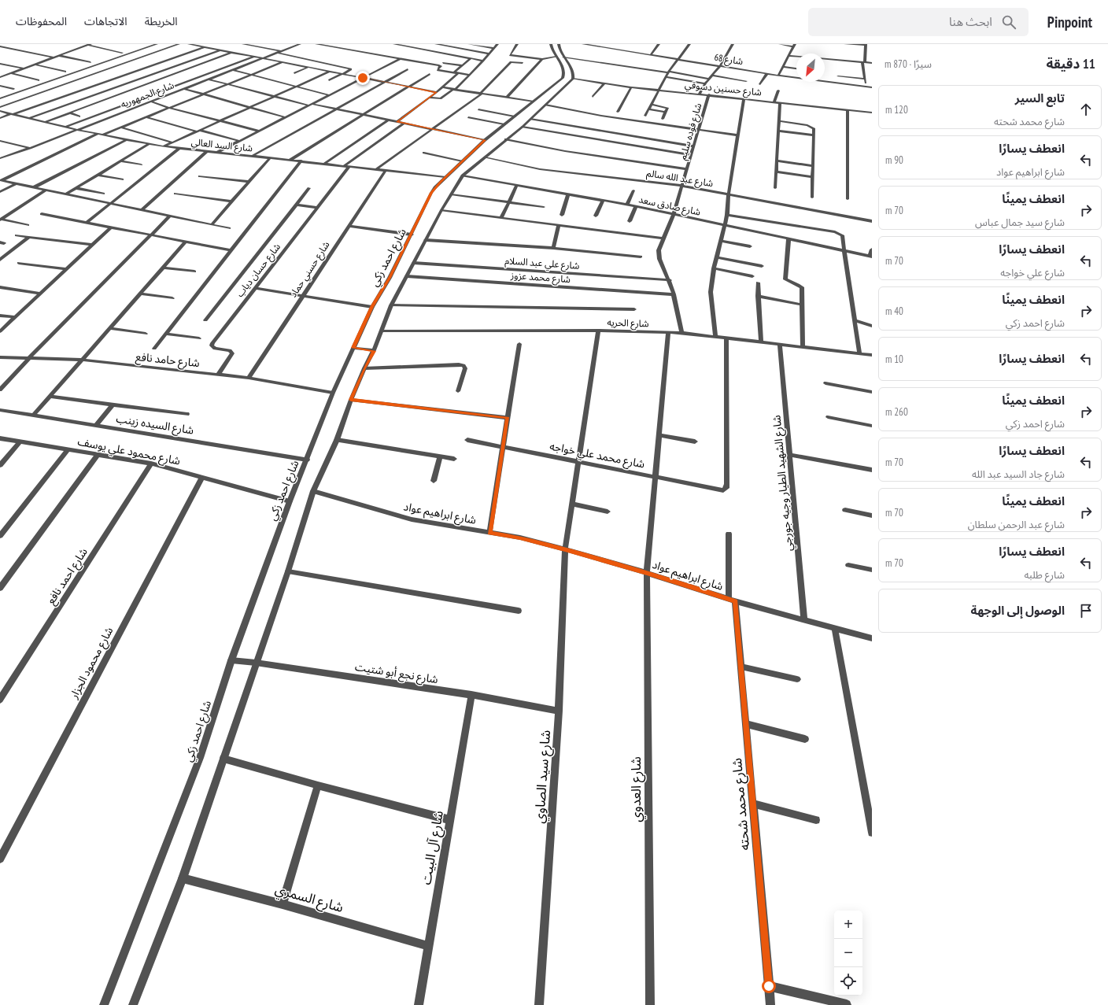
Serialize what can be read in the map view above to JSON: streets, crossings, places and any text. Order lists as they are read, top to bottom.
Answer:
{
  "streets": {
    "street": [
      "شارع 68",
      "شارع حسنين دسوقي",
      "شارع الجمهوريه",
      "شارع فوده سليم",
      "شارع السد العالي",
      "شارع عبد الله سالم",
      "شارع صادق سعد",
      "شارع احمد زكي",
      "شارع علي عبد السلام",
      "شارع حسني حماد",
      "شارع حسان دياب",
      "شارع محمد عزوز",
      "شارع الحريه",
      "شارع حامد نافع",
      "شارع السيده زينب",
      "شارع محمود علي يوسف",
      "شارع محمد علي خواجه",
      "شارع الشهيد الطيار وجيه جورجي",
      "شارع ابراهيم عواد",
      "شارع احمد نافع",
      "شارع محمود الجزار",
      "شارع نجع أبو شتيت",
      "شارع سيد الصاوي",
      "شارع العدوي",
      "شارع محمد شحته",
      "شارع آل البيت",
      "شارع السمري"
    ]
  },
  "crossings": [
    ["شارع حسنين دسوقي", "شارع فوده سليم"],
    ["شارع حسنين دسوقي", "شارع احمد زكي"],
    ["شارع الجمهوريه", "شارع السد العالي"],
    ["شارع فوده سليم", "شارع عبد الله سالم"],
    ["شارع فوده سليم", "شارع صادق سعد"],
    ["شارع فوده سليم", "شارع علي عبد السلام"],
    ["شارع فوده سليم", "شارع محمد عزوز"],
    ["شارع فوده سليم", "شارع الحريه"],
    ["شارع السد العالي", "شارع احمد زكي"],
    ["شارع السد العالي", "شارع حسني حماد"],
    ["شارع السد العالي", "شارع حسان دياب"],
    ["شارع احمد زكي", "شارع حامد نافع"],
    ["شارع احمد زكي", "شارع السيده زينب"],
    ["شارع احمد زكي", "شارع محمود علي يوسف"],
    ["شارع احمد زكي", "شارع نجع أبو شتيت"],
    ["شارع حسني حماد", "شارع حامد نافع"],
    ["شارع حسان دياب", "شارع حامد نافع"],
    ["شارع الحريه", "شارع محمد علي خواجه"],
    ["شارع الحريه", "شارع الشهيد الطيار وجيه جورجي"],
    ["شارع الحريه", "شارع سيد الصاوي"],
    ["شارع الحريه", "شارع العدوي"],
    ["شارع محمود علي يوسف", "شارع احمد نافع"],
    ["شارع محمود علي يوسف", "شارع محمود الجزار"],
    ["شارع محمد علي خواجه", "شارع سيد الصاوي"],
    ["شارع محمد علي خواجه", "شارع العدوي"],
    ["شارع الشهيد الطيار وجيه جورجي", "شارع ابراهيم عواد"],
    ["شارع ابراهيم عواد", "شارع سيد الصاوي"],
    ["شارع ابراهيم عواد", "شارع العدوي"],
    ["شارع ابراهيم عواد", "شارع محمد شحته"],
    ["شارع نجع أبو شتيت", "شارع سيد الصاوي"],
    ["شارع نجع أبو شتيت", "شارع آل البيت"],
    ["شارع آل البيت", "شارع السمري"]
  ],
  "north": "bottom left",
  "page": {
    "header": "Pinpoint",
    "search": "ابحث هنا",
    "nav": ["الخريطة", "الاتجاهات", "المحفوظات"],
    "heading": ["11 دقيقة", "سيرًا · 870 m"],
    "list": [
      ["تابع السير", "شارع محمد شحته", "120 m"],
      ["انعطف يسارًا", "شارع ابراهيم عواد", "90 m"],
      ["انعطف يمينًا", "شارع سيد جمال عباس", "70 m"],
      ["انعطف يسارًا", "شارع علي خواجه", "70 m"],
      ["انعطف يمينًا", "شارع احمد زكي", "40 m"],
      ["انعطف يسارًا", "10 m"],
      ["انعطف يمينًا", "شارع احمد زكي", "260 m"],
      ["انعطف يسارًا", "شارع جاد السيد عبد الله", "70 m"],
      ["انعطف يمينًا", "شارع عبد الرحمن سلطان", "70 m"],
      ["انعطف يسارًا", "شارع طلبه", "70 m"],
      "الوصول إلى الوجهة"
    ],
    "map_buttons": ["+", "−"]
  }
}
